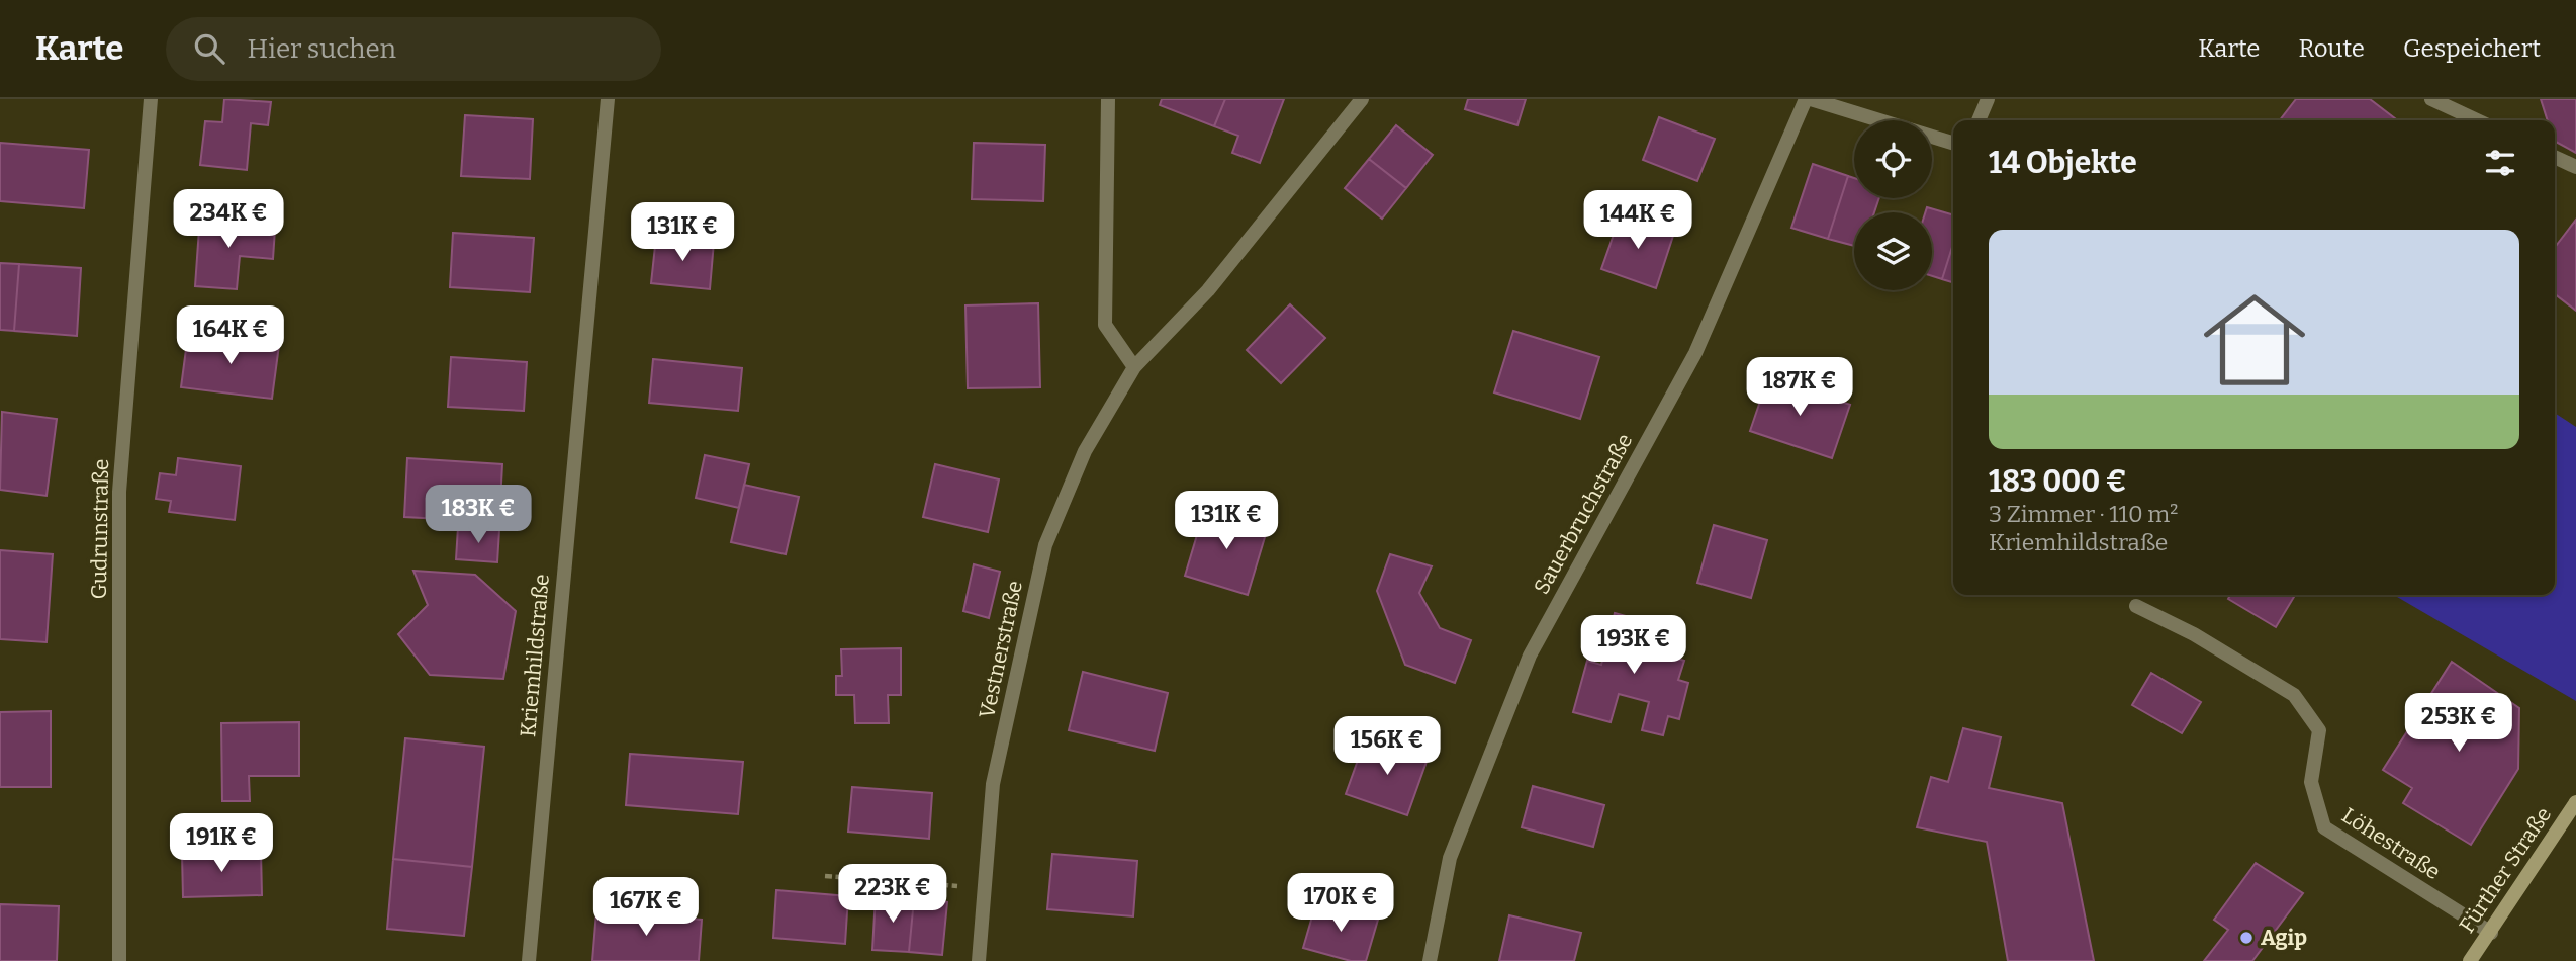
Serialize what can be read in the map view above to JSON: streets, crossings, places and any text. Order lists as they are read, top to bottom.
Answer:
{
  "streets": {
    "main road": ["Fürther Straße"],
    "street": [
      "Sauerbruchstraße",
      "Gudrunstraße",
      "Vestnerstraße",
      "Kriemhildstraße",
      "Löhestraße"
    ]
  },
  "crossings": [
    ["Löhestraße", "Fürther Straße"]
  ],
  "places": ["Agip"],
  "page": {
    "header": "Karte",
    "search": "Hier suchen",
    "nav": ["Karte", "Route", "Gespeichert"],
    "heading": "14 Objekte",
    "price": [
      "234K €",
      "144K €",
      "131K €",
      "164K €",
      "187K €",
      "183K €",
      "131K €",
      "193K €",
      "253K €",
      "156K €",
      "191K €",
      "223K €",
      "170K €",
      "167K €"
    ],
    "list": [
      {
        "name": "183 000 €",
        "note": "3 Zimmer · 110 m² · Kriemhildstraße"
      }
    ]
  }
}
